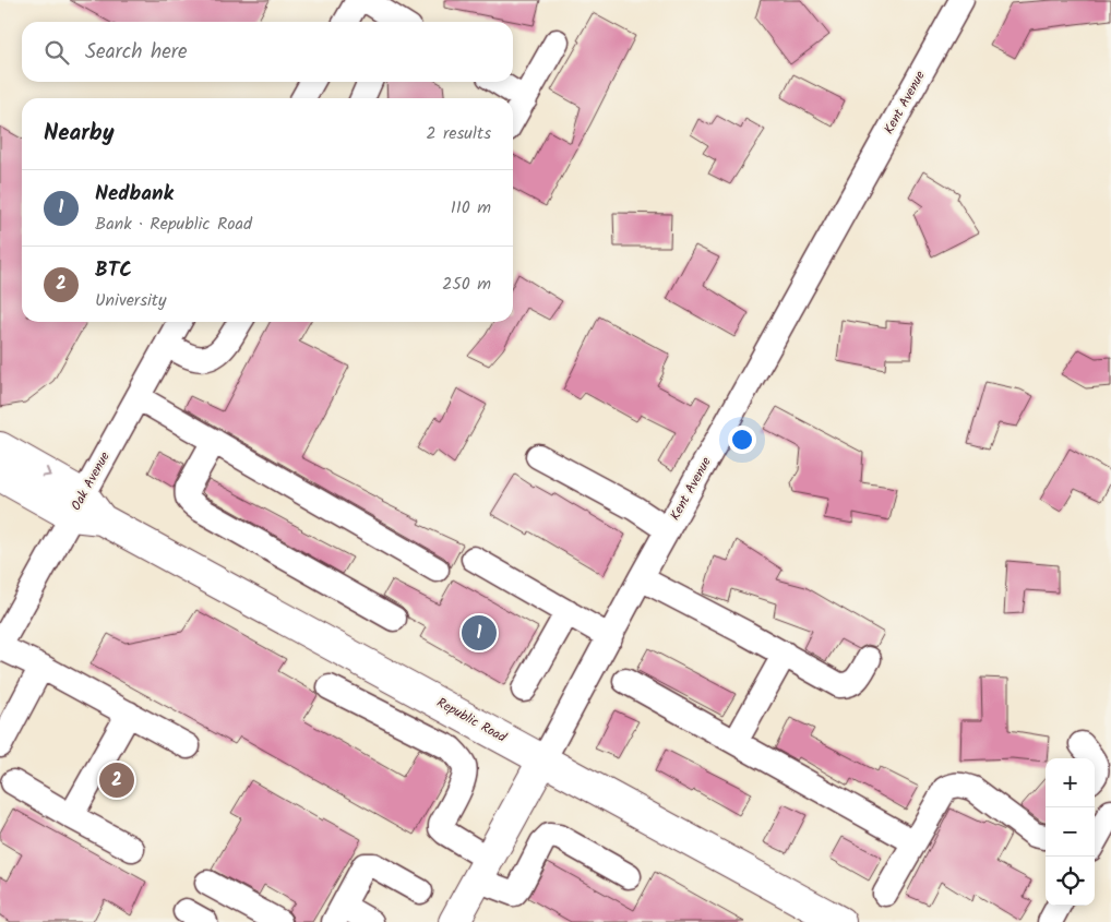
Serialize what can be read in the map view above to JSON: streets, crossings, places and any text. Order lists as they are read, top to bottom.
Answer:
{
  "streets": {
    "main road": ["Kent Avenue", "Republic Road"],
    "street": ["Oak Avenue"]
  },
  "crossings": [
    ["Kent Avenue", "Republic Road"],
    ["Oak Avenue", "Republic Road"]
  ],
  "page": {
    "search": "Search here",
    "heading": ["Nearby", "2 results"],
    "list": [
      {
        "mark": "1",
        "name": "Nedbank",
        "note": "Bank · Republic Road",
        "value": "110 m"
      },
      {
        "mark": "2",
        "name": "BTC",
        "note": "University",
        "value": "250 m"
      }
    ],
    "pins": ["1", "2"],
    "map_buttons": ["+", "−"]
  }
}
